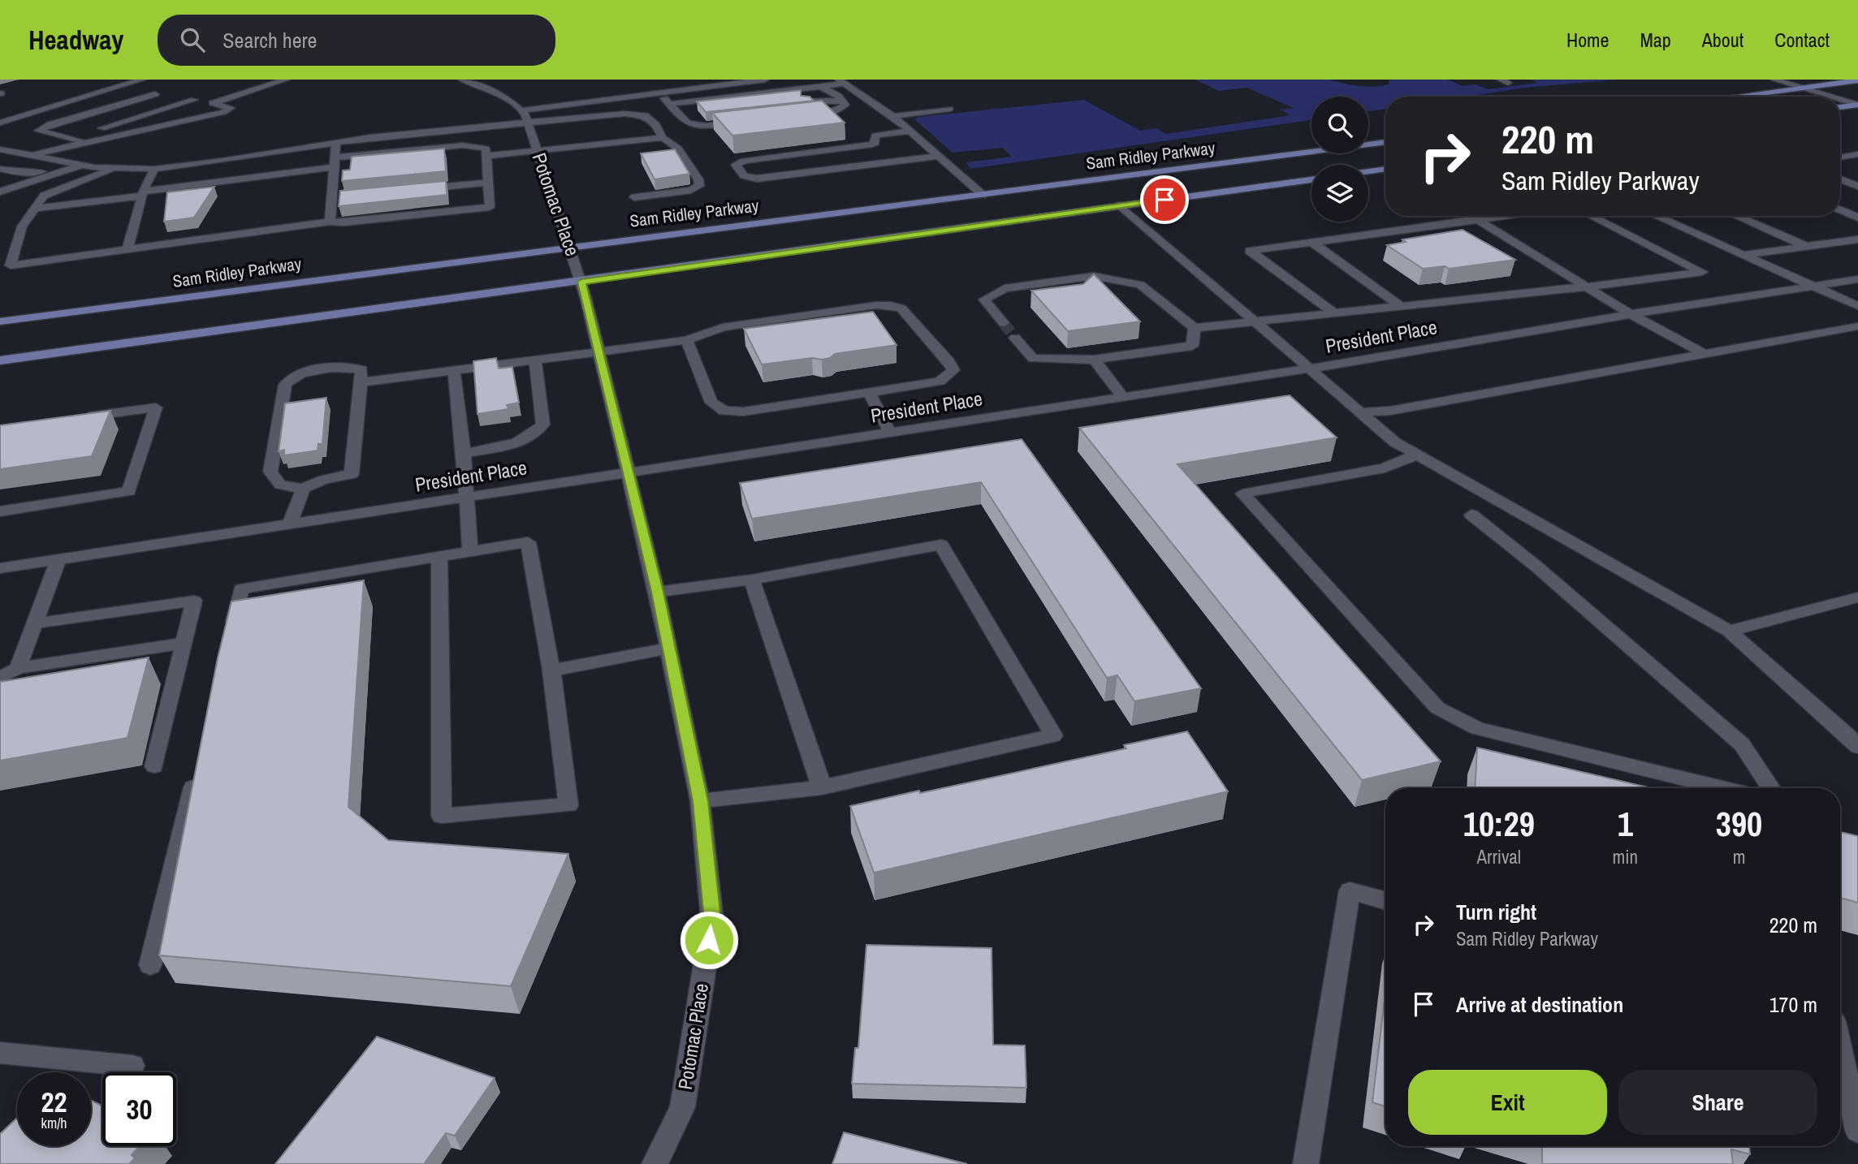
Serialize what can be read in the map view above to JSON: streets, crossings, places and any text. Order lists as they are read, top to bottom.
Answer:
{
  "streets": {
    "main road": ["Sam Ridley Parkway"],
    "street": ["Potomac Place", "President Place"]
  },
  "crossings": [
    ["Sam Ridley Parkway", "Potomac Place"],
    ["Potomac Place", "President Place"]
  ],
  "page": {
    "header": "Headway",
    "search": "Search here",
    "nav": [
      "Home",
      "Map",
      "About",
      "Contact"
    ],
    "turn": ["220 m", "Sam Ridley Parkway"],
    "eta": [
      "10:29",
      "Arrival",
      "1",
      "min",
      "390",
      "m"
    ],
    "list": [
      {
        "name": "Turn right",
        "note": "Sam Ridley Parkway",
        "value": "220 m"
      },
      {
        "name": "Arrive at destination",
        "value": "170 m"
      }
    ],
    "buttons": ["Exit", "Share"],
    "speed": "22 km/h",
    "limit": "30"
  }
}
